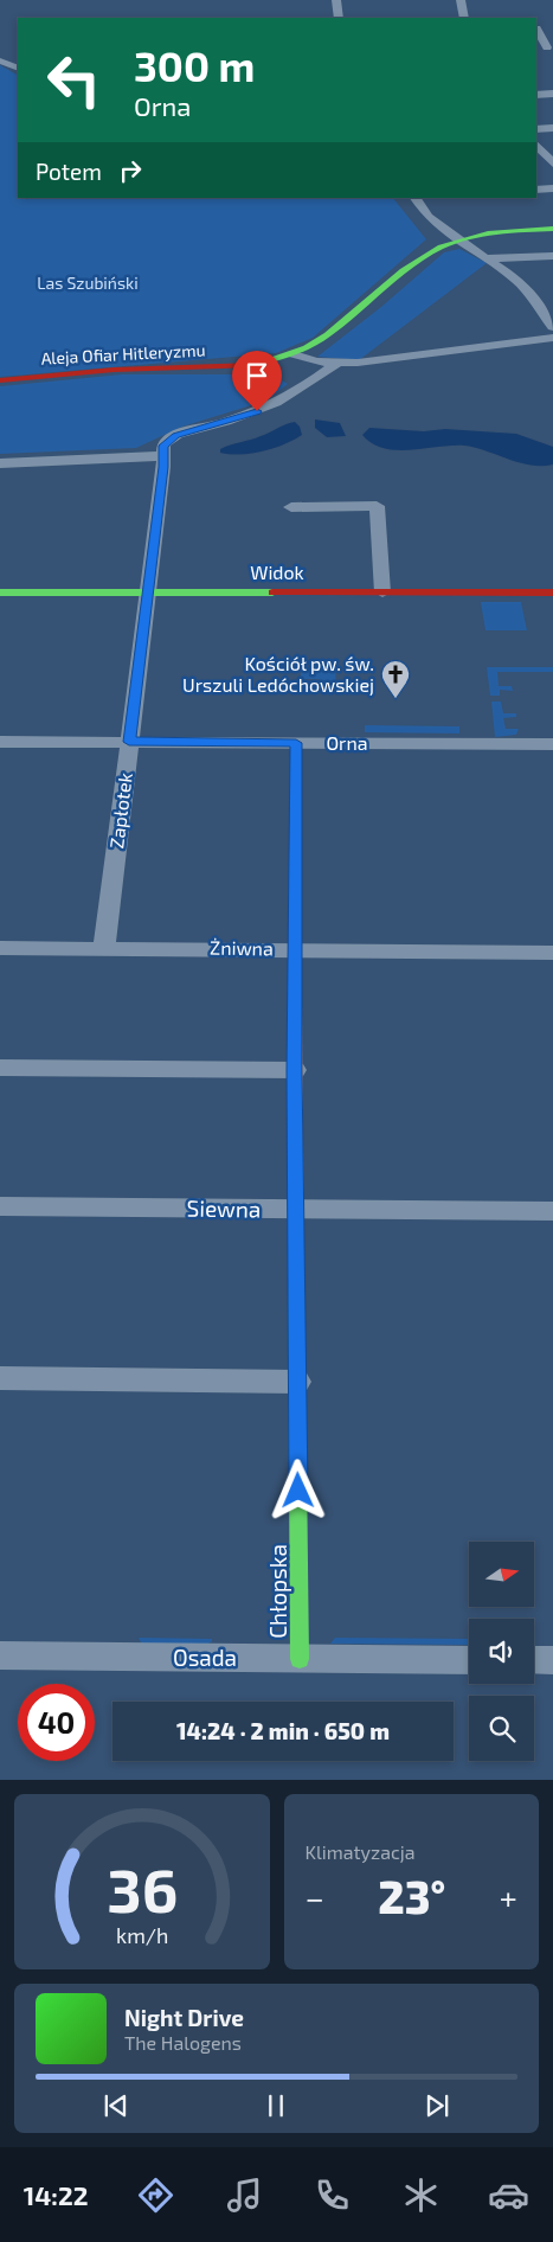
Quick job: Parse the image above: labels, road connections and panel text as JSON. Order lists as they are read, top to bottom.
{
  "streets": {
    "street": [
      "Aleja Ofiar Hitleryzmu",
      "Widok",
      "Orna",
      "Zapłotek",
      "Żniwna",
      "Siewna",
      "Chłopska",
      "Osada"
    ]
  },
  "crossings": [
    ["Widok", "Zapłotek"],
    ["Orna", "Zapłotek"],
    ["Orna", "Chłopska"],
    ["Zapłotek", "Żniwna"],
    ["Żniwna", "Chłopska"],
    ["Siewna", "Chłopska"],
    ["Chłopska", "Osada"]
  ],
  "parks": ["Las Szubiński"],
  "places": {
    "church": ["Kościół pw. św. Urszuli Ledóchowskiej"]
  },
  "north": "right",
  "page": {
    "turn": ["300 m", "Orna"],
    "then": "Potem",
    "limit": "40",
    "trip": "14:24 · 2 min · 650 m",
    "tile": "Klimatyzacja",
    "heat": ["−", "23°", "+"],
    "song": ["Night Drive", "The Halogens"],
    "tabs": "14:22",
    "gauge": ["36", "km/h"]
  }
}
